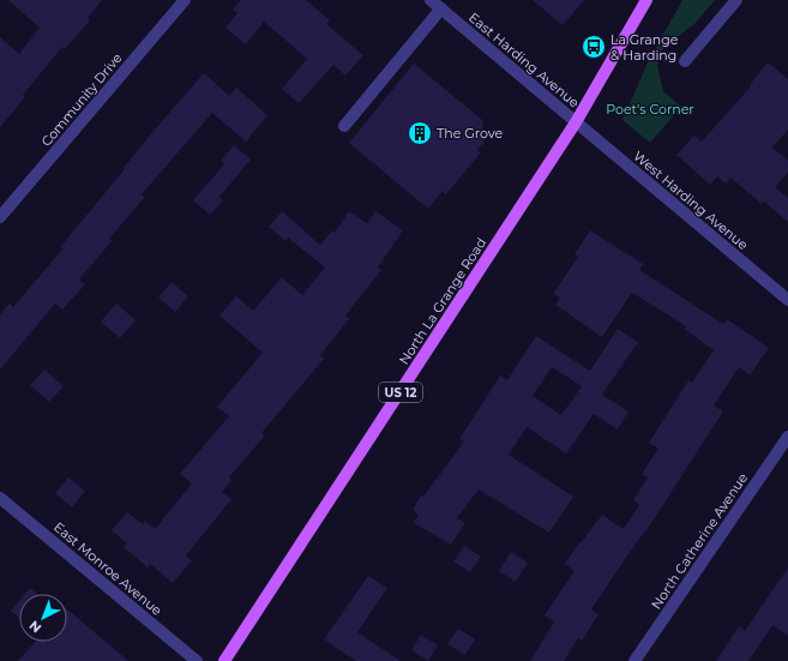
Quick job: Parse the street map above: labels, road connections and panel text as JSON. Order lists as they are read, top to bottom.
{
  "streets": {
    "main road": ["North La Grange Road", "US 12"],
    "street": [
      "East Harding Avenue",
      "Community Drive",
      "West Harding Avenue",
      "North Catherine Avenue",
      "East Monroe Avenue"
    ]
  },
  "crossings": [
    ["East Harding Avenue", "West Harding Avenue"],
    ["East Harding Avenue", "North La Grange Road"],
    ["West Harding Avenue", "North La Grange Road"]
  ],
  "parks": ["Poet's Corner"],
  "places": {
    "bus stop": ["La Grange & Harding"],
    "building": ["The Grove"]
  },
  "north": "bottom left"
}
